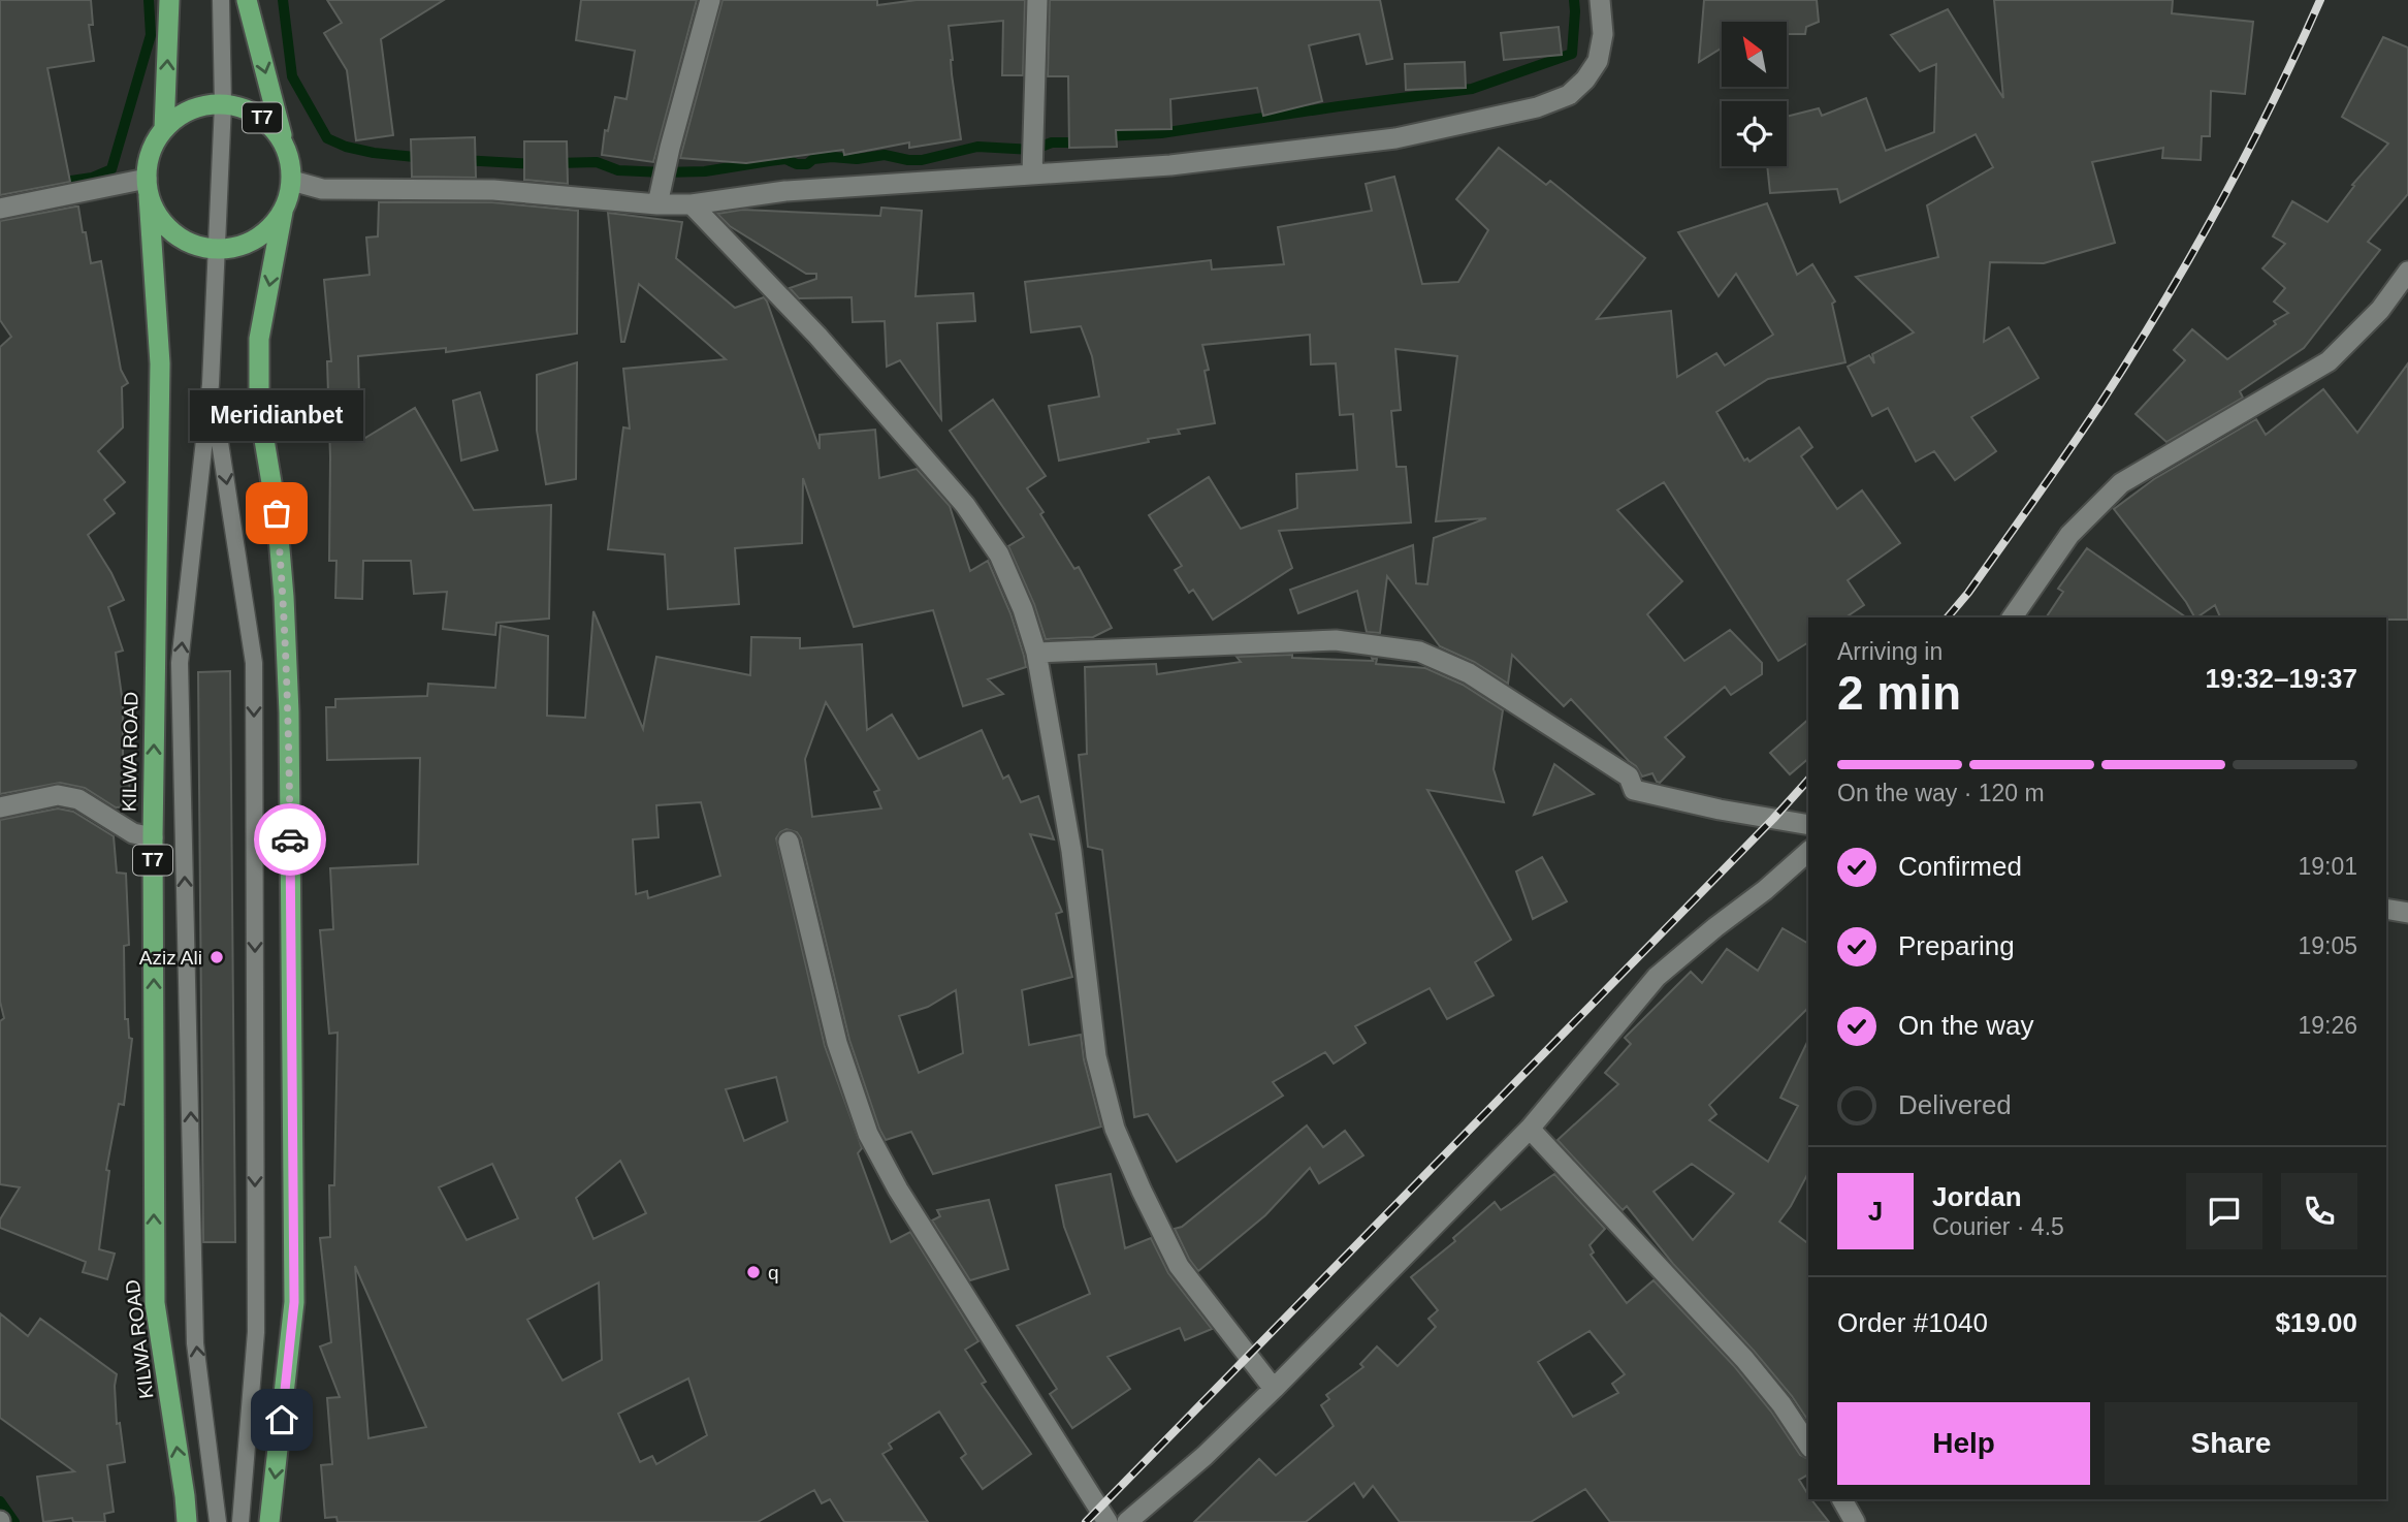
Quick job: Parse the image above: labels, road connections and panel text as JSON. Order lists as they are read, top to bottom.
{
  "streets": {
    "highway": ["T7", "KILWA ROAD"]
  },
  "crossings": [
    ["T7", "KILWA ROAD"]
  ],
  "places": ["Meridianbet", "Aziz Ali", "q"],
  "north": "top left",
  "page": {
    "bubble": "Meridianbet",
    "heading": ["2 min", "Arriving in", "19:32–19:37"],
    "panel": [
      "Jordan",
      "Courier · 4.5",
      "Order #1040",
      "$19.00"
    ],
    "bar": "On the way · 120 m",
    "list": [
      ["Confirmed", "19:01"],
      ["Preparing", "19:05"],
      ["On the way", "19:26"],
      "Delivered"
    ],
    "round": "J",
    "buttons": ["Help", "Share"]
  }
}
